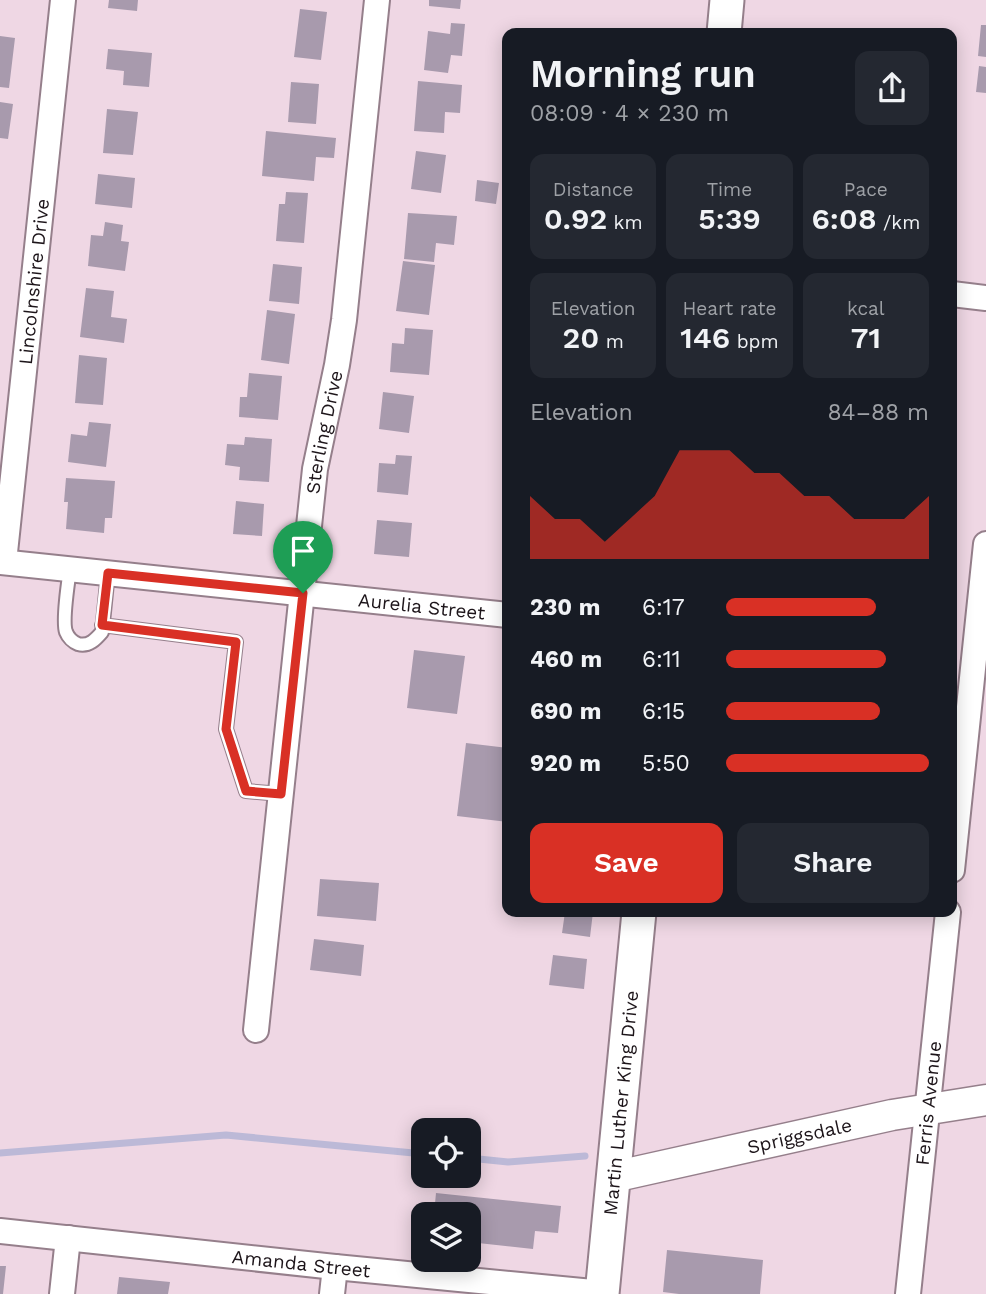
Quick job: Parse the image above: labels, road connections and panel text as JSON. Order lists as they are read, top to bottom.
{
  "streets": {
    "main road": ["Martin Luther King Drive"],
    "street": [
      "Lincolnshire Drive",
      "Sterling Drive",
      "Aurelia Street",
      "Ferris Avenue",
      "Spriggsdale",
      "Amanda Street"
    ]
  },
  "crossings": [
    ["Lincolnshire Drive", "Aurelia Street"],
    ["Sterling Drive", "Aurelia Street"],
    ["Martin Luther King Drive", "Spriggsdale"],
    ["Martin Luther King Drive", "Amanda Street"],
    ["Ferris Avenue", "Spriggsdale"]
  ],
  "page": {
    "heading": ["Morning run", "08:09 · 4 × 230 m"],
    "stats": [
      ["Distance", "0.92 km"],
      ["Time", "5:39"],
      ["Pace", "6:08 /km"],
      ["Elevation", "20 m"],
      ["Heart rate", "146 bpm"],
      ["kcal", "71"]
    ],
    "chart": ["Elevation", "84–88 m"],
    "list": [
      {
        "name": "230 m",
        "note": "6:17"
      },
      {
        "name": "460 m",
        "note": "6:11"
      },
      {
        "name": "690 m",
        "note": "6:15"
      },
      {
        "name": "920 m",
        "note": "5:50"
      }
    ],
    "buttons": ["Save", "Share"]
  }
}
